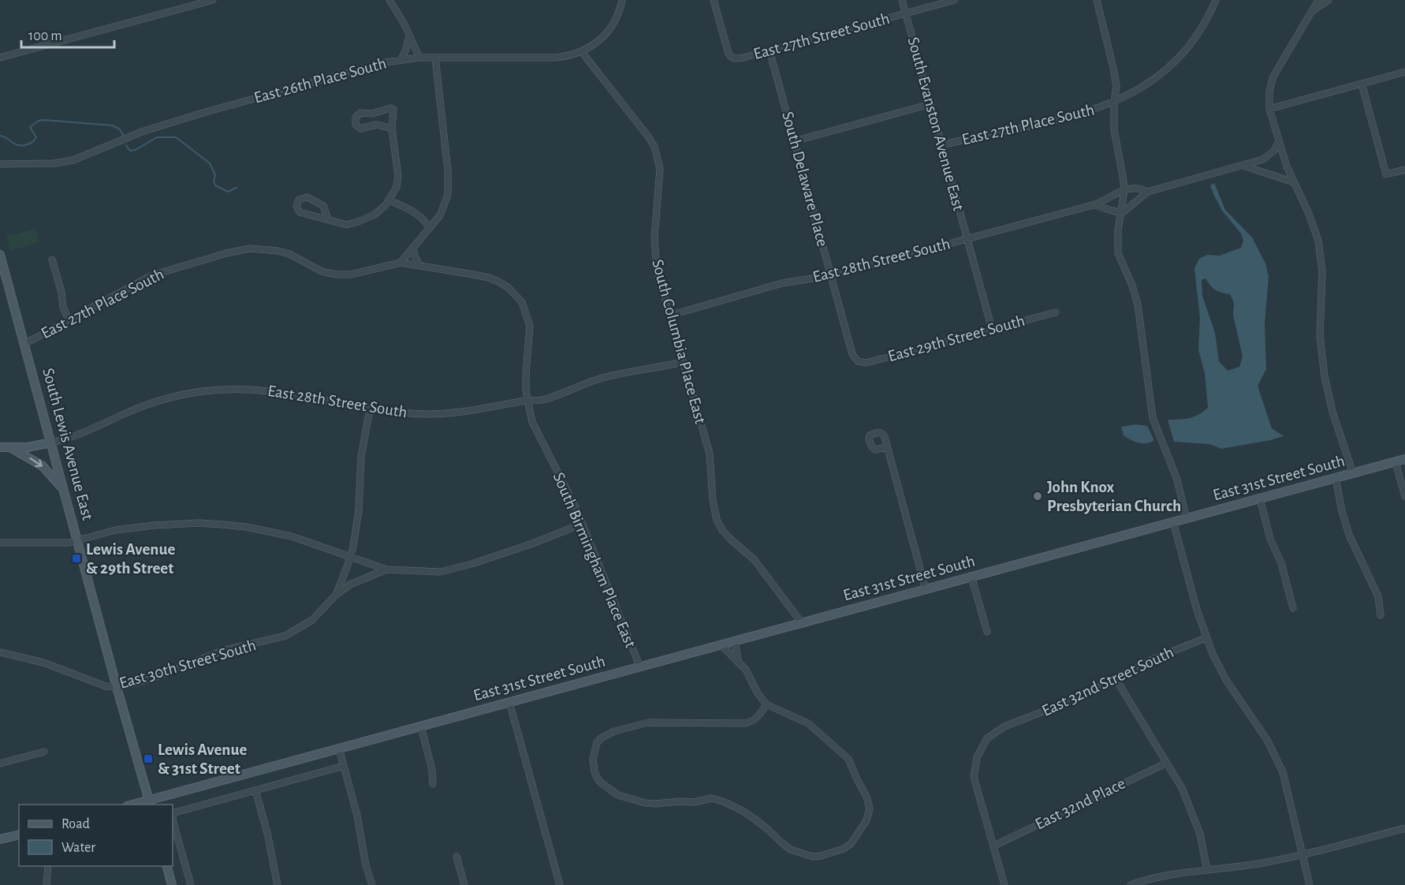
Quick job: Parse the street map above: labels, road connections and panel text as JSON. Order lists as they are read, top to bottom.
{
  "streets": {
    "main road": ["South Lewis Avenue East", "East 31st Street South"],
    "street": [
      "East 27th Street South",
      "East 26th Place South",
      "South Evanston Avenue East",
      "East 27th Place South",
      "South Delaware Place",
      "East 28th Street South",
      "East 29th Street South",
      "South Columbia Place East",
      "South Birmingham Place East",
      "East 30th Street South",
      "East 32nd Street South",
      "East 32nd Place"
    ]
  },
  "crossings": [
    ["East 27th Street South", "South Evanston Avenue East"],
    ["East 27th Street South", "South Delaware Place"],
    ["East 26th Place South", "South Columbia Place East"],
    ["South Evanston Avenue East", "East 27th Place South"],
    ["South Evanston Avenue East", "East 28th Street South"],
    ["South Evanston Avenue East", "East 29th Street South"],
    ["East 27th Place South", "South Lewis Avenue East"],
    ["East 27th Place South", "South Birmingham Place East"],
    ["South Delaware Place", "East 28th Street South"],
    ["South Delaware Place", "East 29th Street South"],
    ["East 28th Street South", "South Columbia Place East"],
    ["East 28th Street South", "South Lewis Avenue East"],
    ["East 28th Street South", "South Birmingham Place East"],
    ["South Columbia Place East", "East 31st Street South"],
    ["South Lewis Avenue East", "East 31st Street South"],
    ["South Lewis Avenue East", "East 30th Street South"],
    ["East 31st Street South", "South Birmingham Place East"],
    ["South Birmingham Place East", "East 30th Street South"],
    ["East 32nd Street South", "East 32nd Place"]
  ],
  "places": {
    "other": ["John Knox Presbyterian Church"],
    "transit": ["Lewis Avenue & 29th Street", "Lewis Avenue & 31st Street"]
  },
  "legend": ["Road", "Water"],
  "scale_bar": "100 m"
}
